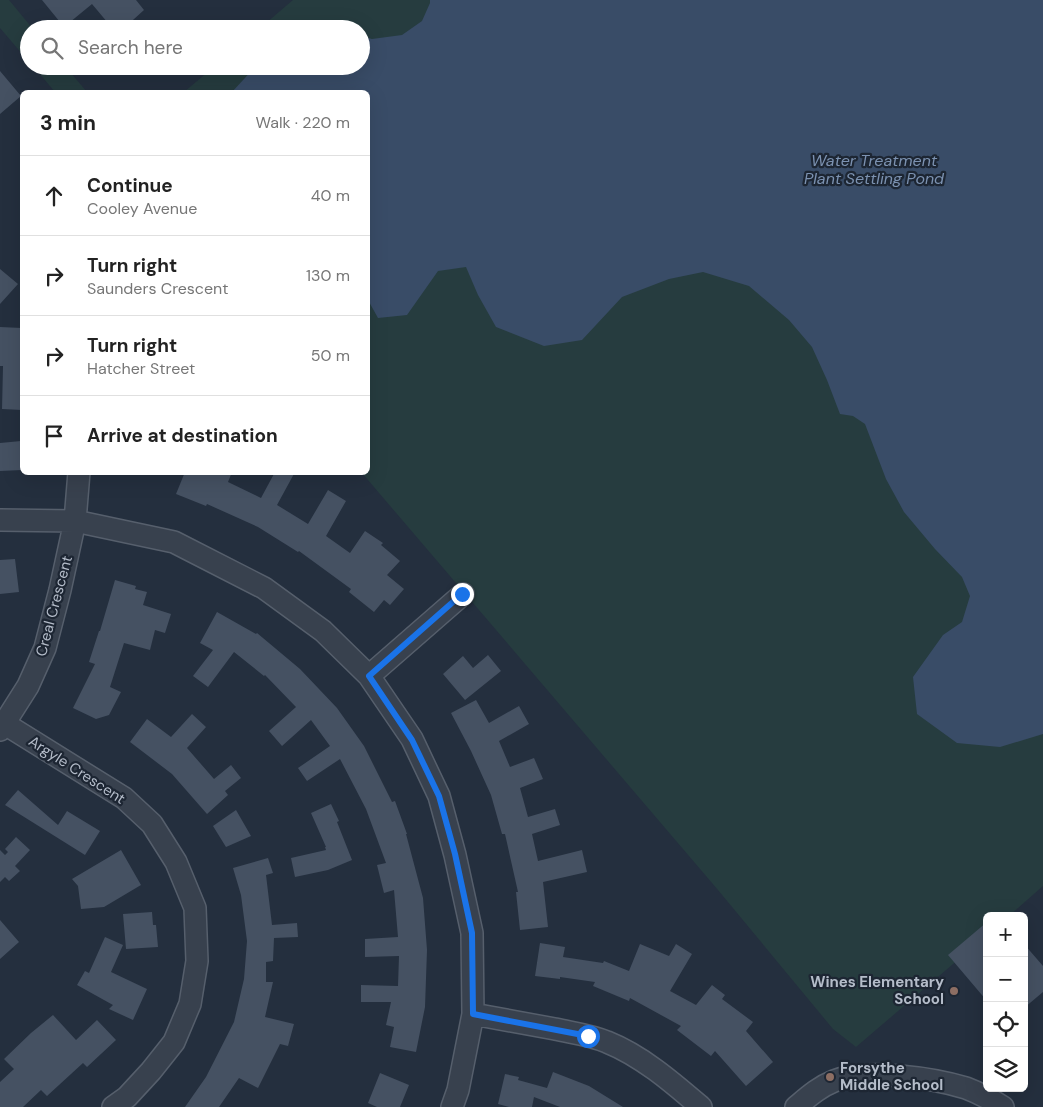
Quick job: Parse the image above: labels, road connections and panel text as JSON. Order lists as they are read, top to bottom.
{
  "streets": {
    "street": ["Creal Crescent", "Argyle Crescent"]
  },
  "crossings": [
    ["Creal Crescent", "Argyle Crescent"]
  ],
  "water": ["Water Treatment Plant Settling Pond"],
  "places": ["Wines Elementary School", "Forsythe Middle School"],
  "page": {
    "search": "Search here",
    "heading": ["3 min", "Walk · 220 m"],
    "list": [
      ["Continue", "Cooley Avenue", "40 m"],
      ["Turn right", "Saunders Crescent", "130 m"],
      ["Turn right", "Hatcher Street", "50 m"],
      "Arrive at destination"
    ],
    "map_buttons": ["+", "−"]
  }
}
